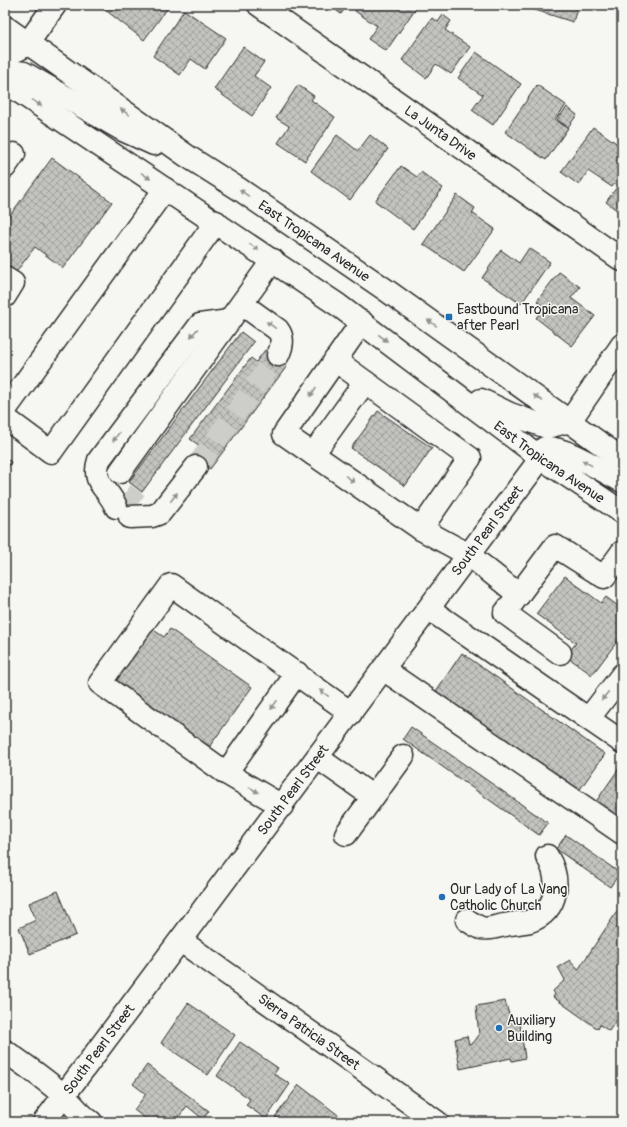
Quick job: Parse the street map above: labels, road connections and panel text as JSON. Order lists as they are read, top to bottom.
{
  "streets": {
    "main road": [
      "La Junta Drive",
      "East Tropicana Avenue",
      "South Pearl Street",
      "Sierra Patricia Street"
    ]
  },
  "crossings": [
    ["East Tropicana Avenue", "South Pearl Street"],
    ["South Pearl Street", "Sierra Patricia Street"]
  ],
  "places": {
    "transit": ["Eastbound Tropicana after Pearl"],
    "other": ["Our Lady of La Vang Catholic Church", "Auxiliary Building"]
  }
}
